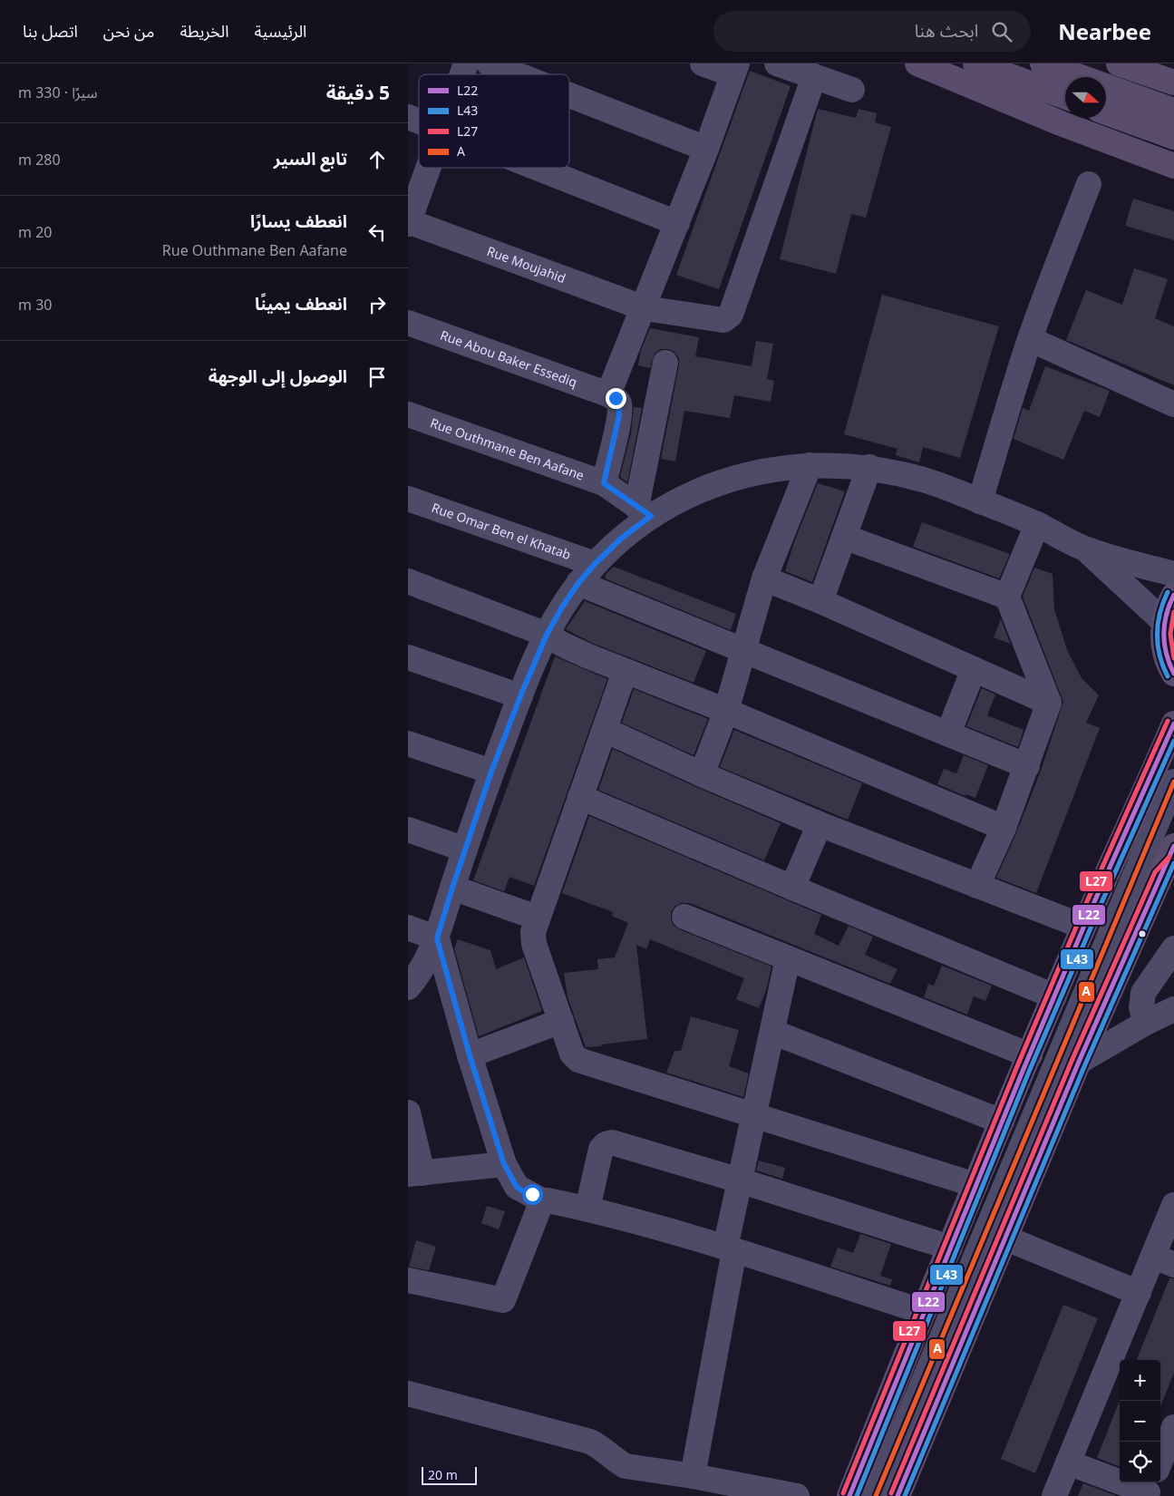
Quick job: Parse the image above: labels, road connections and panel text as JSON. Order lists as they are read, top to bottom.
{
  "streets": {
    "street": [
      "Rue Moujahid",
      "Rue Abou Baker Essediq",
      "Rue Outhmane Ben Aafane",
      "Rue Omar Ben el Khatab"
    ]
  },
  "lines": [
    "transit line L43",
    "transit line L22",
    "transit line L27",
    "transit line A"
  ],
  "legend": [
    "L22",
    "L43",
    "L27",
    "A"
  ],
  "scale_bar": "20 m",
  "north": "right",
  "page": {
    "header": "Nearbee",
    "search": "ابحث هنا",
    "nav": [
      "الرئيسية",
      "الخريطة",
      "من نحن",
      "اتصل بنا"
    ],
    "heading": ["5 دقيقة", "سيرًا · 330 m"],
    "list": [
      ["تابع السير", "280 m"],
      ["انعطف يسارًا", "Rue Outhmane Ben Aafane", "20 m"],
      ["انعطف يمينًا", "30 m"],
      "الوصول إلى الوجهة"
    ],
    "map_buttons": ["+", "−"],
    "scale": "20 m"
  }
}
